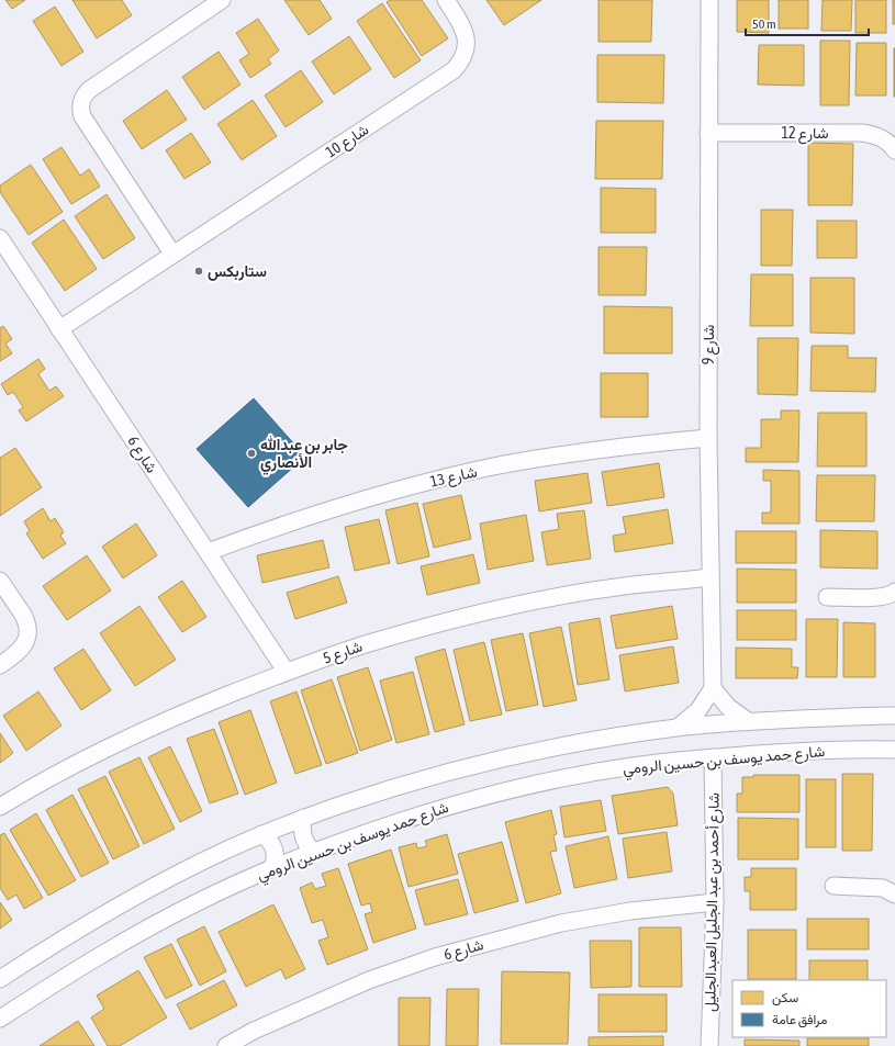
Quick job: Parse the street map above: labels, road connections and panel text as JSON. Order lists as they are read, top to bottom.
{
  "streets": {
    "street": [
      "شارع 12",
      "شارع 10",
      "شارع 9",
      "شارع 6",
      "شارع 13",
      "شارع 5",
      "شارع حمد يوسف بن حسين الرومي",
      "شارع أحمد بن عبد الجليل العبدالجليل"
    ]
  },
  "crossings": [
    ["شارع 12", "شارع 9"],
    ["شارع 10", "شارع 6"],
    ["شارع 9", "شارع 13"],
    ["شارع 9", "شارع 5"],
    ["شارع 6", "شارع 13"],
    ["شارع 6", "شارع 5"],
    ["شارع 6", "شارع أحمد بن عبد الجليل العبدالجليل"],
    ["شارع حمد يوسف بن حسين الرومي", "شارع أحمد بن عبد الجليل العبدالجليل"]
  ],
  "places": ["ستاربكس", "جابر بن عبدالله الأنصاري"],
  "legend": ["سكن", "مرافق عامة"],
  "scale_bar": "50 m"
}
